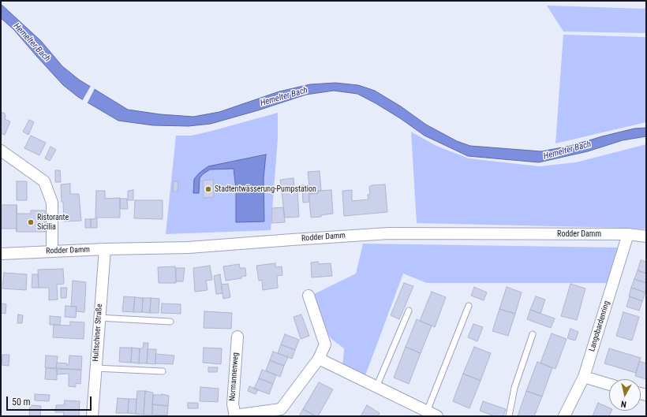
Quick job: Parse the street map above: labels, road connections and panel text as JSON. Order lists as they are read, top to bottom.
{
  "streets": {
    "street": [
      "Rodder Damm",
      "Langobardenring",
      "Hultschiner Straße",
      "Normannenweg"
    ]
  },
  "crossings": [
    ["Rodder Damm", "Langobardenring"],
    ["Rodder Damm", "Hultschiner Straße"]
  ],
  "water": ["Hemelter Bach"],
  "places": ["Stadtentwässerung-Pumpstation", "Ristorante Sicilia"],
  "scale_bar": "50 m",
  "north": "bottom"
}
